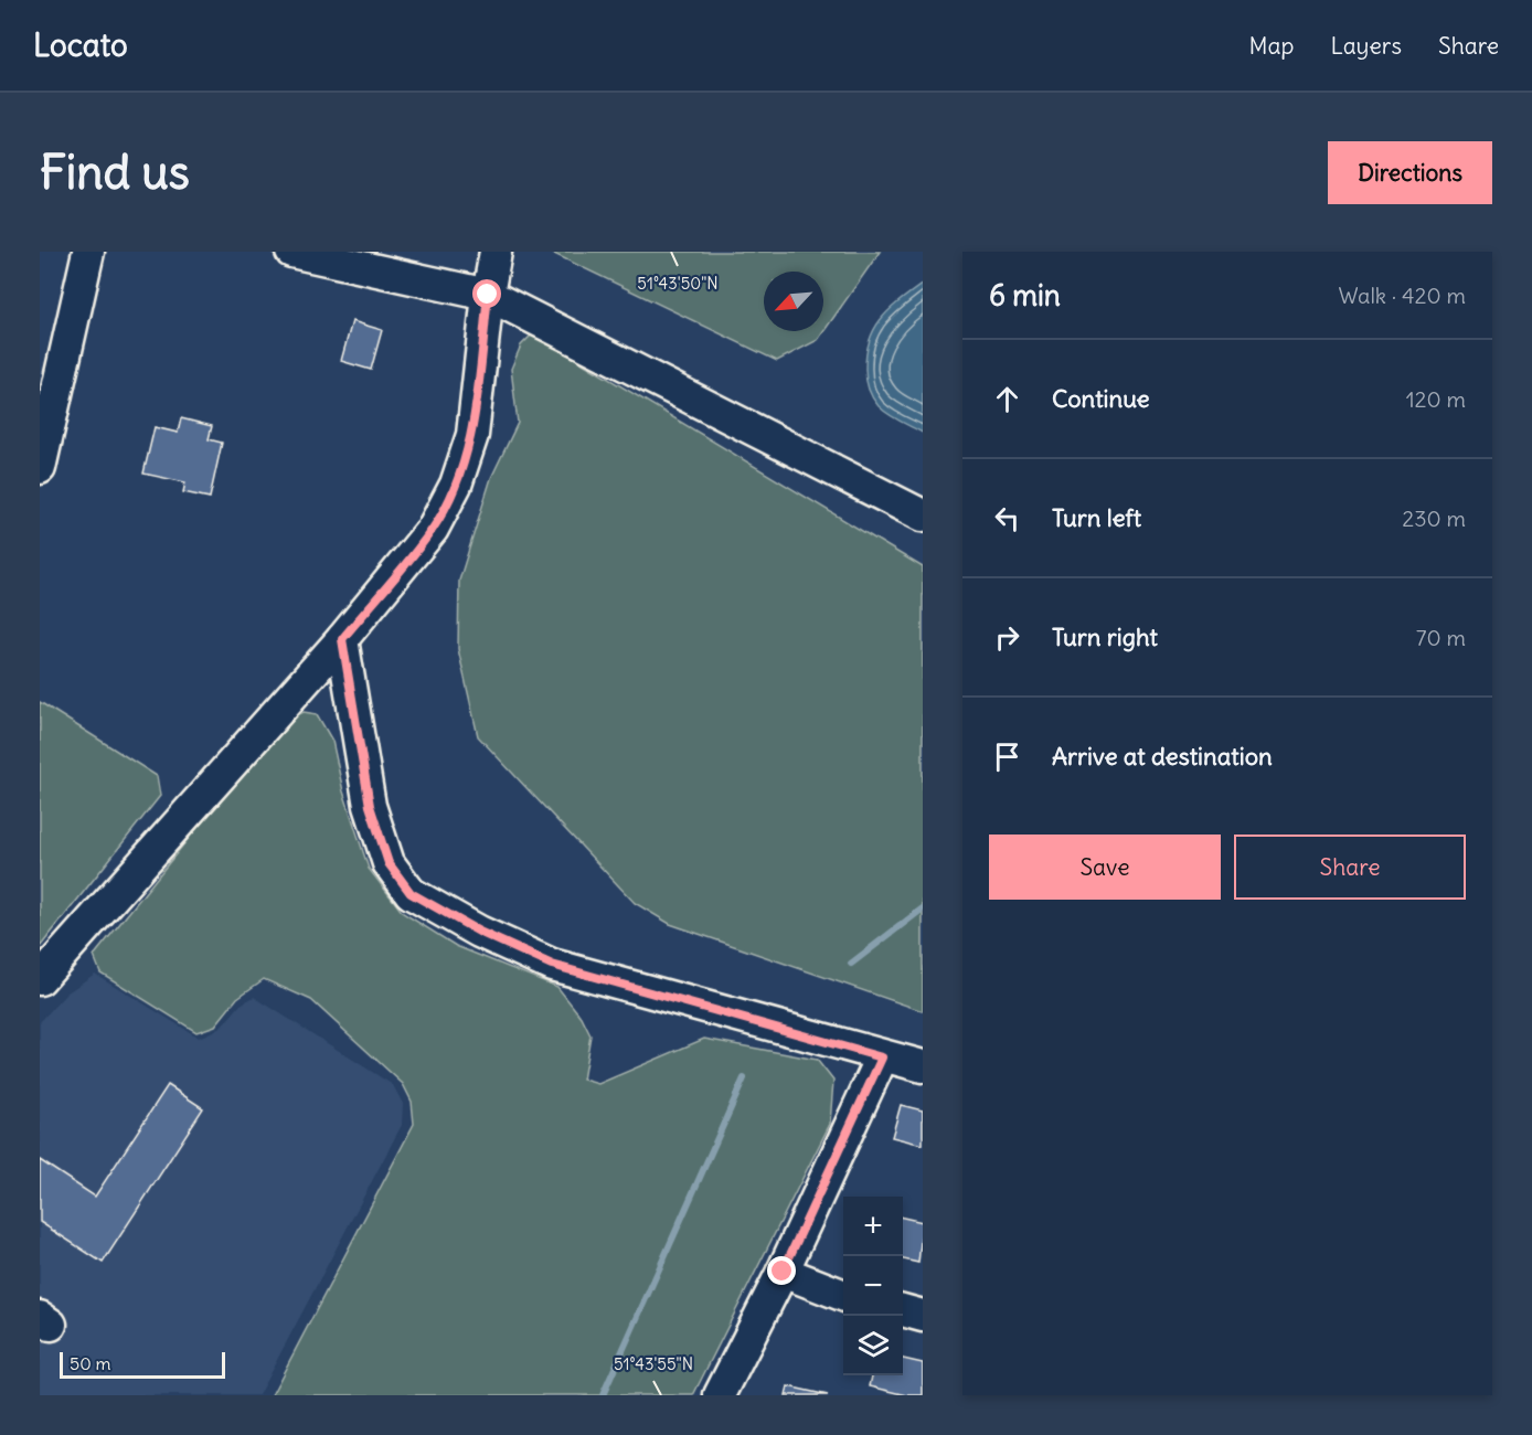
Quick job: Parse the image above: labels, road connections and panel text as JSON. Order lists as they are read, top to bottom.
{
  "scale_bar": "50 m",
  "north": "bottom left",
  "page": {
    "header": "Locato",
    "nav": ["Map", "Layers", "Share"],
    "buttons": [
      "Directions",
      ["Save", "Share"]
    ],
    "title": "Find us",
    "heading": ["6 min", "Walk · 420 m"],
    "list": [
      ["Continue", "120 m"],
      ["Turn left", "230 m"],
      ["Turn right", "70 m"],
      "Arrive at destination"
    ],
    "map_buttons": ["+", "−"],
    "scale": "50 m"
  },
  "coordinates": ["51°43'50\"N", "51°43'55\"N"]
}
